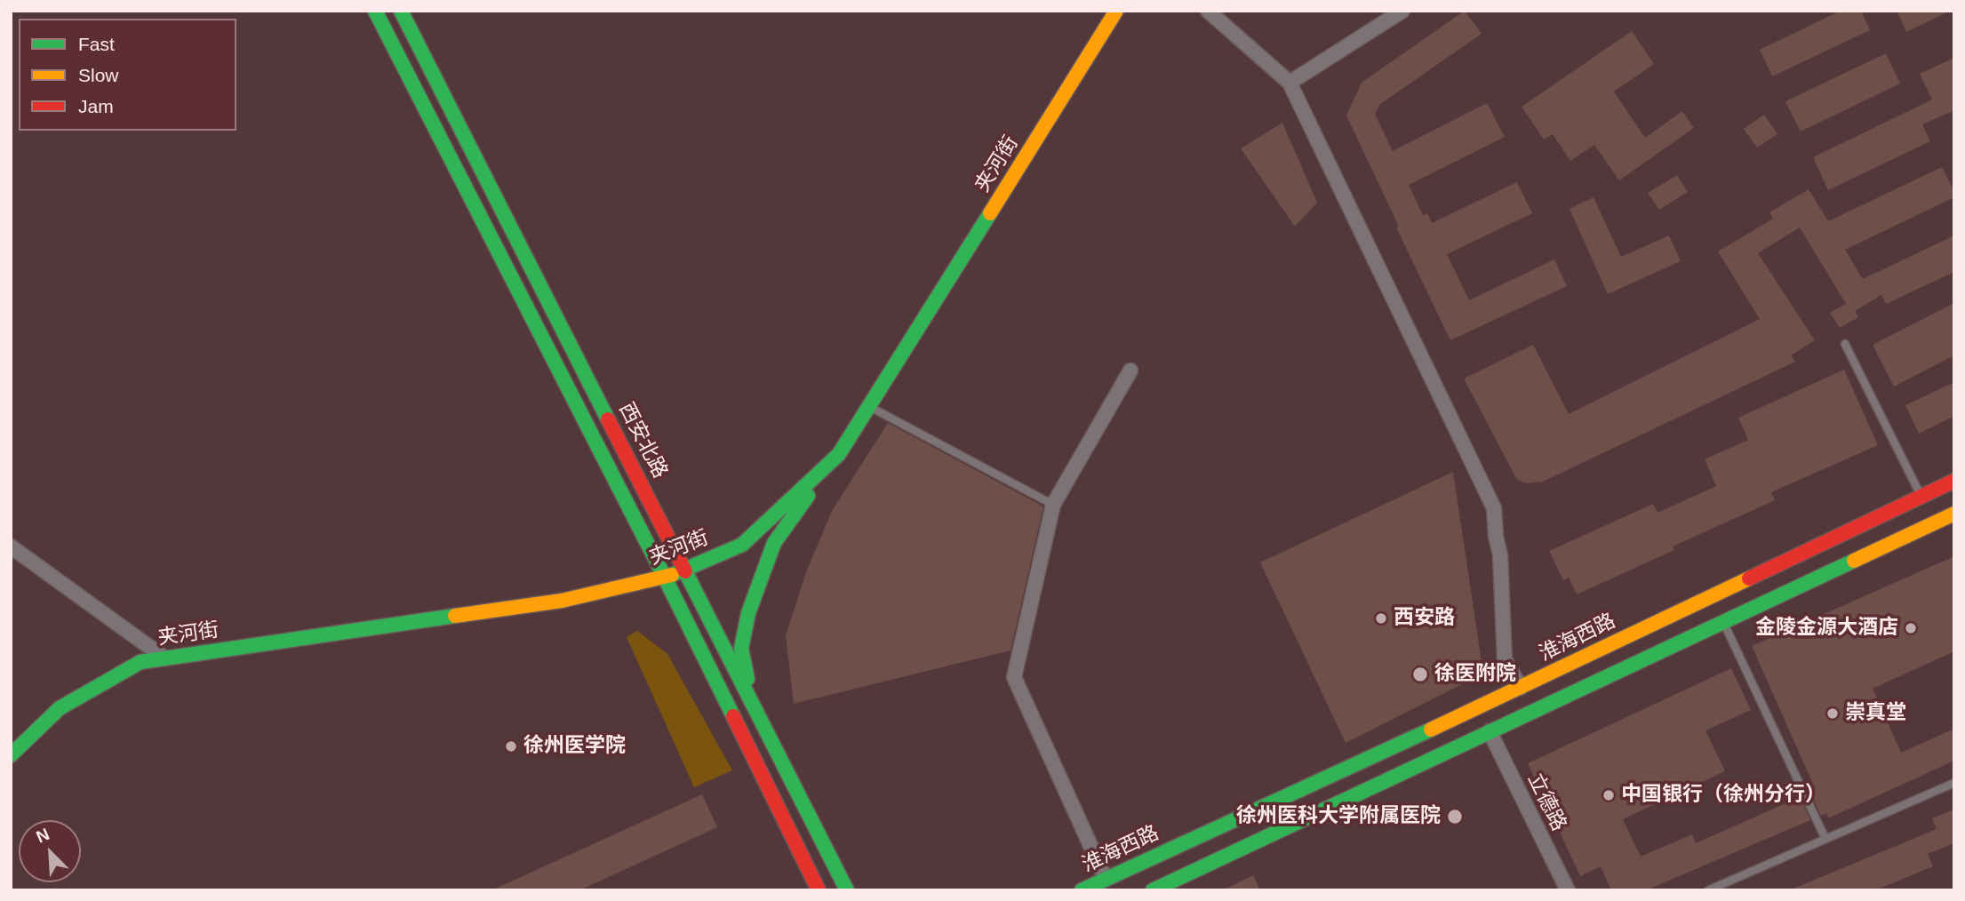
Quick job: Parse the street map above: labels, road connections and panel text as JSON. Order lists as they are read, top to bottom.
{
  "streets": {
    "main road": ["夹河街", "西安北路", "淮海西路"],
    "street": ["立德路"]
  },
  "crossings": [
    ["夹河街", "西安北路"]
  ],
  "places": [
    "西安路",
    "金陵金源大酒店",
    "徐医附院",
    "崇真堂",
    "徐州医学院",
    "中国银行（徐州分行）",
    "徐州医科大学附属医院"
  ],
  "legend": ["Fast", "Slow", "Jam"],
  "north": "top left"
}
